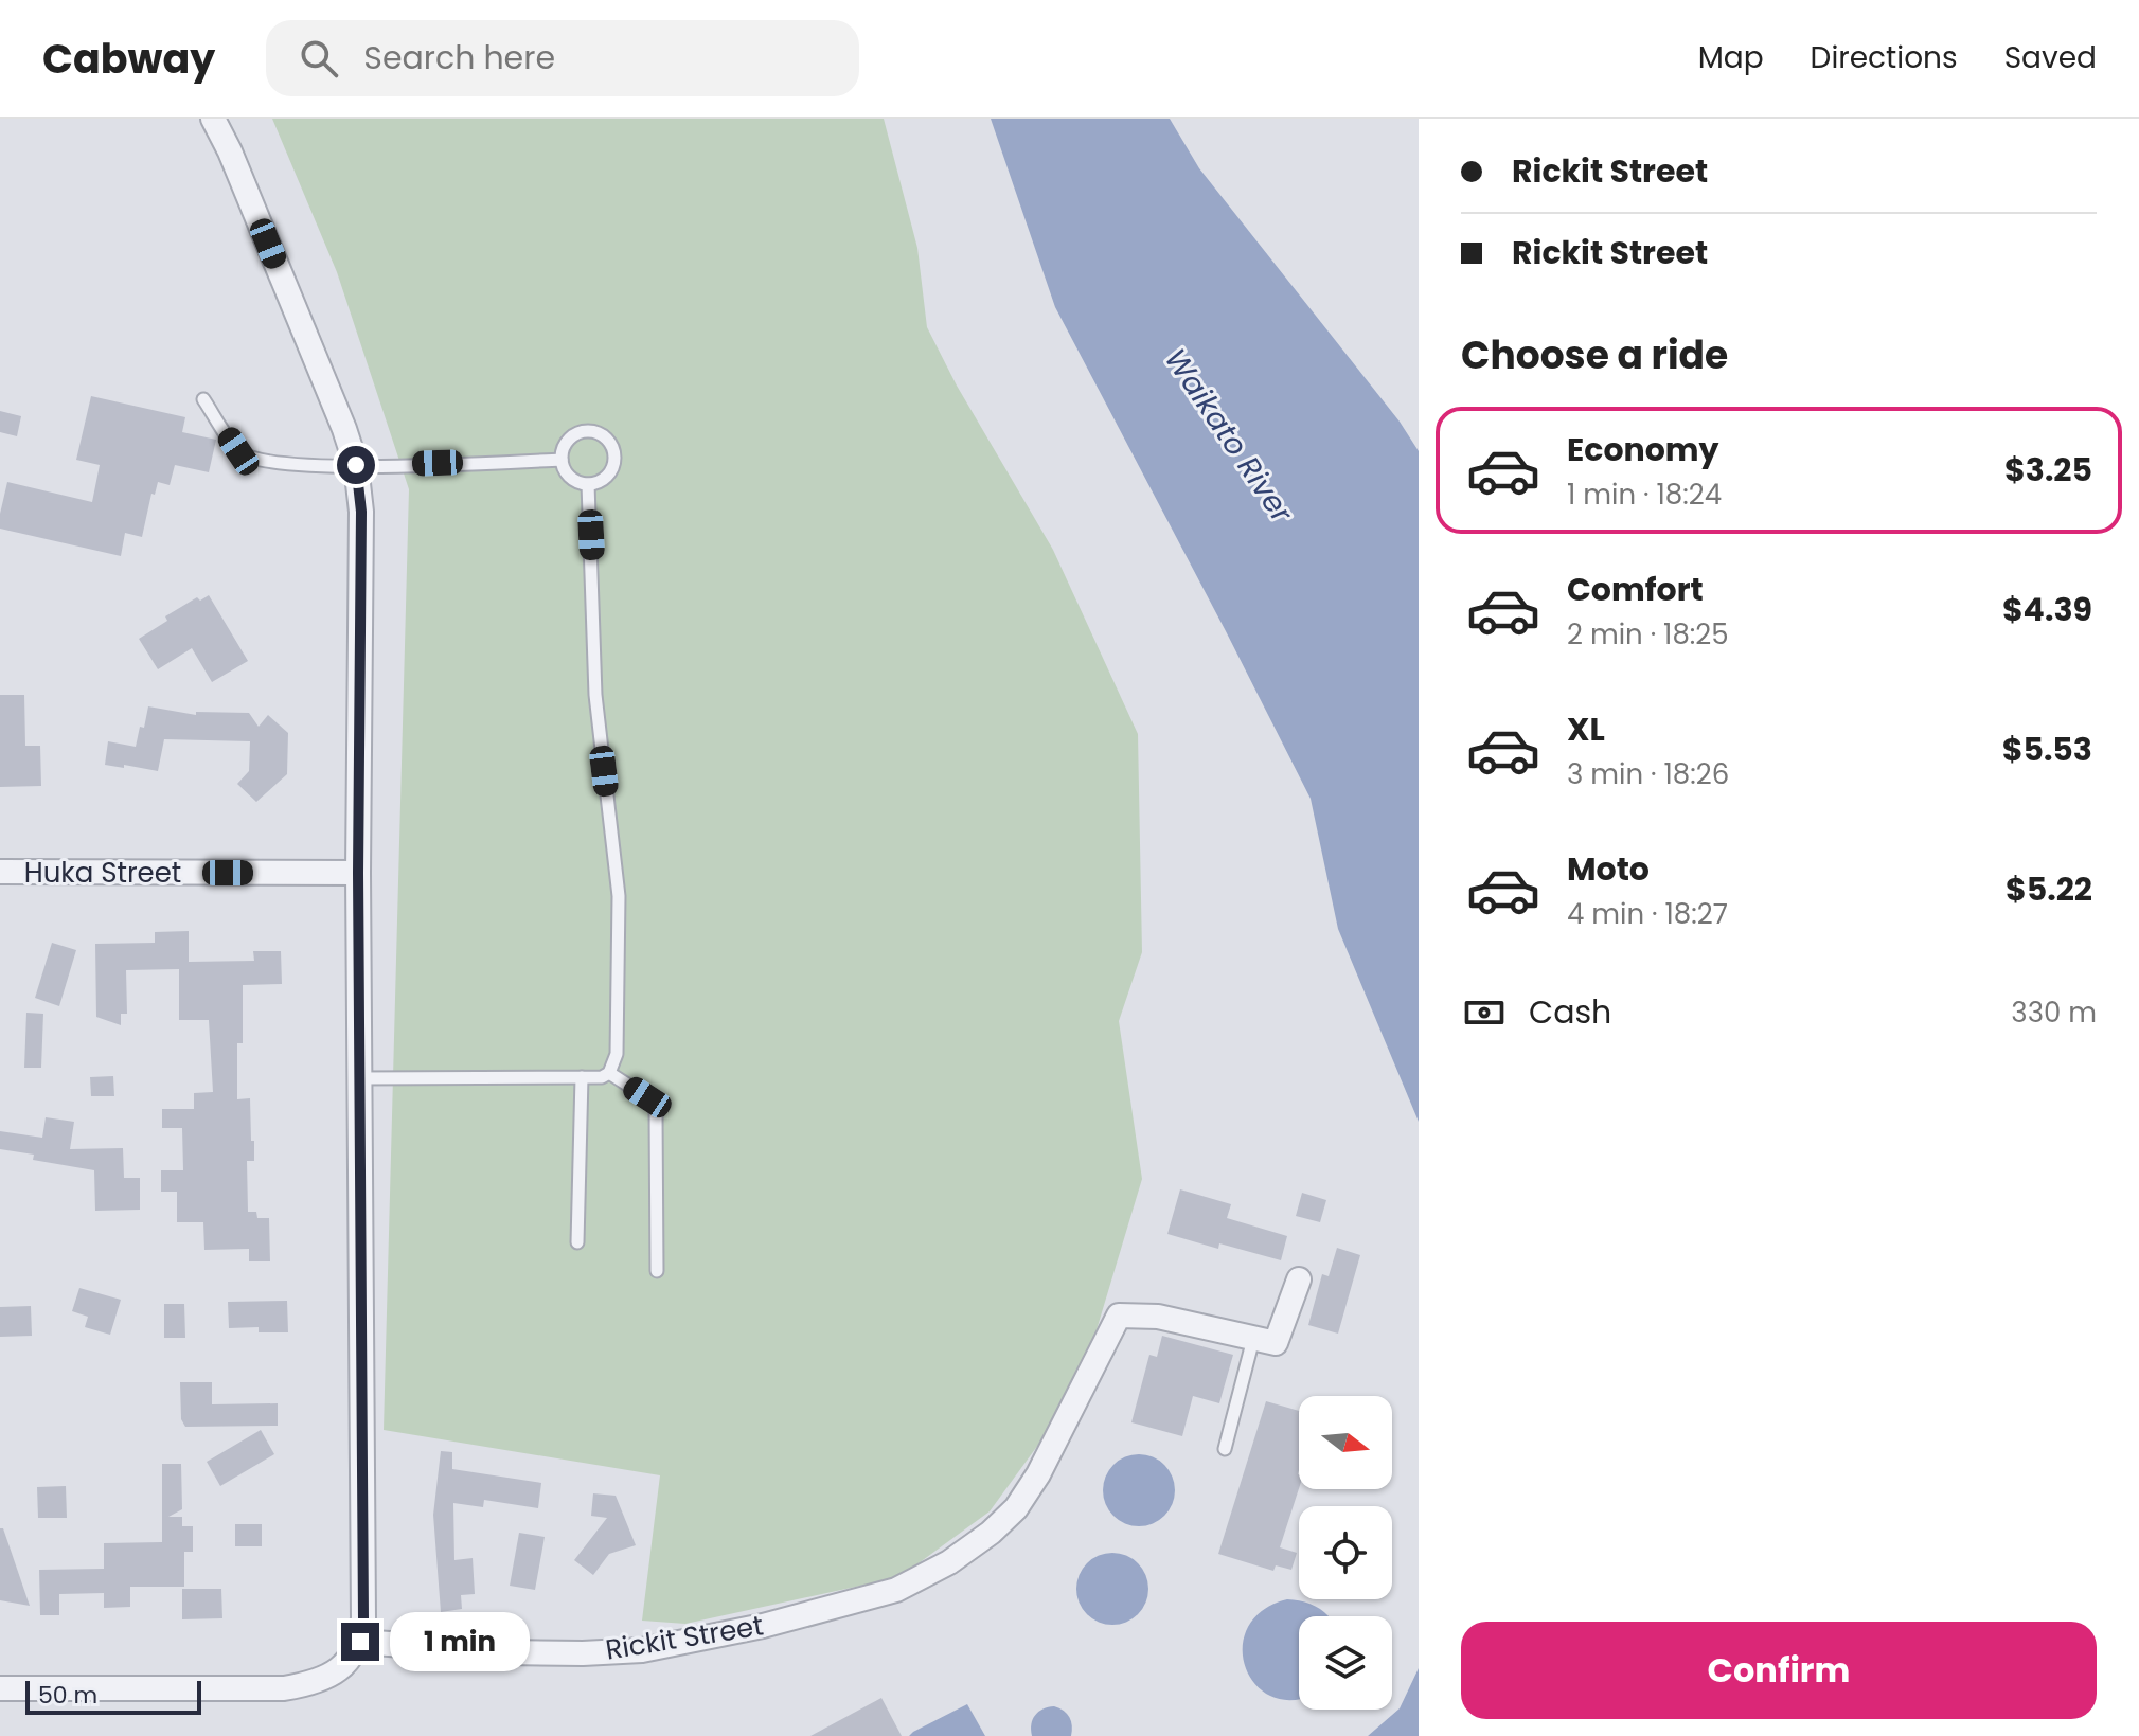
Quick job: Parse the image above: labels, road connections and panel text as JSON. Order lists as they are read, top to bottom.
{
  "streets": {
    "street": ["Huka Street", "Rickit Street"]
  },
  "water": ["Waikato River"],
  "scale_bar": "50 m",
  "north": "right",
  "page": {
    "header": "Cabway",
    "search": "Search here",
    "nav": ["Map", "Directions", "Saved"],
    "banner": ["Rickit Street", "Rickit Street"],
    "heading": "Choose a ride",
    "list": [
      {
        "name": "Economy",
        "note": "1 min · 18:24",
        "value": "$3.25"
      },
      {
        "name": "Comfort",
        "note": "2 min · 18:25",
        "value": "$4.39"
      },
      {
        "name": "XL",
        "note": "3 min · 18:26",
        "value": "$5.53"
      },
      {
        "name": "Moto",
        "note": "4 min · 18:27",
        "value": "$5.22"
      }
    ],
    "pay": ["Cash", "330 m"],
    "buttons": "Confirm",
    "bubble": "1 min",
    "scale": "50 m"
  }
}
